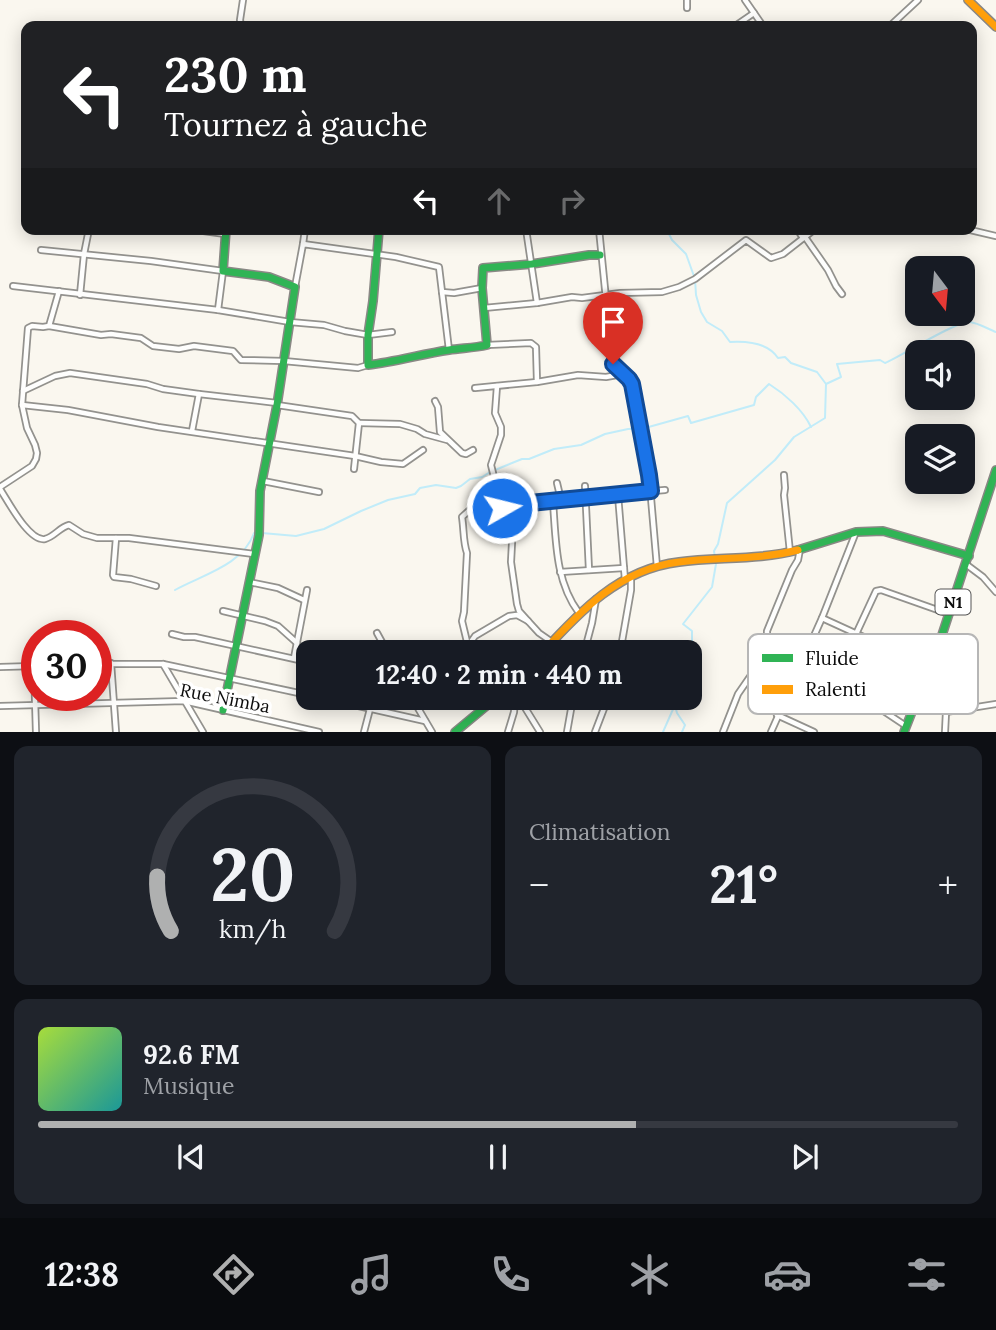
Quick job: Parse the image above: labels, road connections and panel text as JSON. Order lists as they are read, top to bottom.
{
  "streets": {
    "main road": ["N1"],
    "street": ["Rue Nimba"]
  },
  "legend": ["Fluide", "Ralenti"],
  "north": "bottom",
  "page": {
    "turn": ["230 m", "Tournez à gauche"],
    "limit": "30",
    "trip": "12:40 · 2 min · 440 m",
    "tile": "Climatisation",
    "heat": ["−", "21°", "+"],
    "song": ["92.6 FM", "Musique"],
    "tabs": "12:38",
    "gauge": ["20", "km/h"]
  }
}
